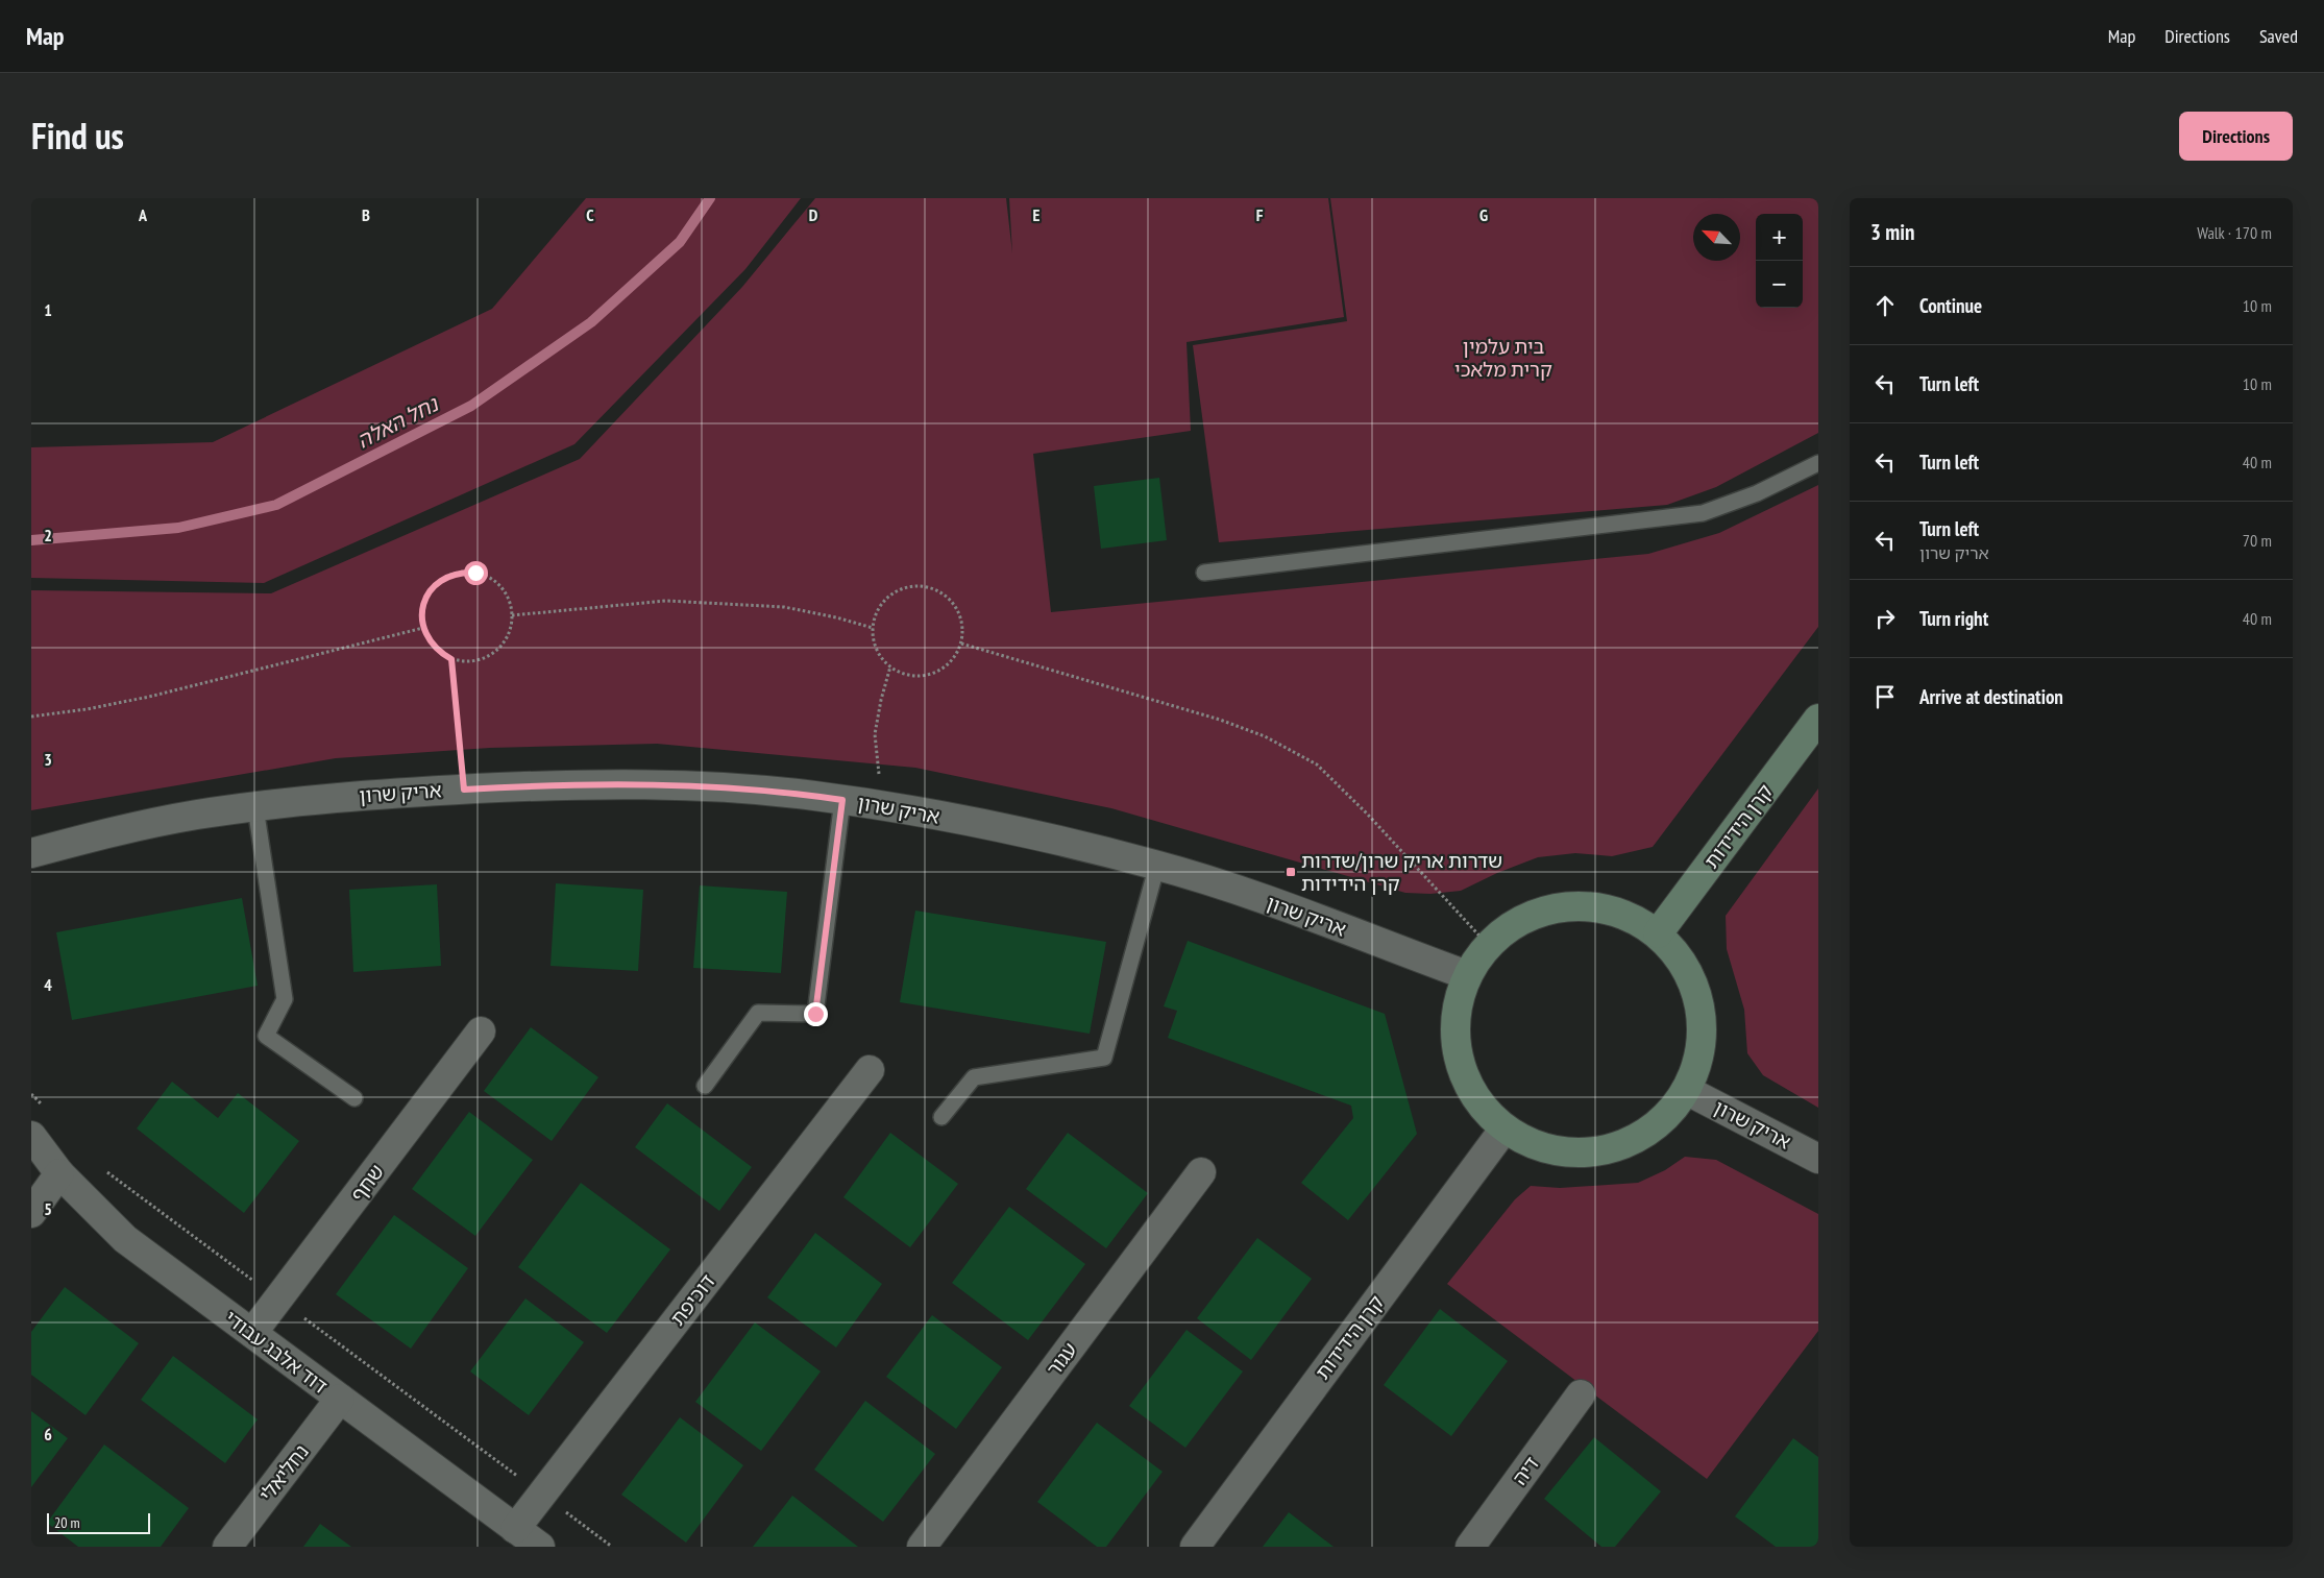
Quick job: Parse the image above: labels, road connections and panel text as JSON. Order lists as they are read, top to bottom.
{
  "streets": {
    "street": [
      "אריק שרון",
      "קרן הידידות",
      "שחף",
      "דוכיפת",
      "דוד אלבג עבודי",
      "עגור",
      "דיה",
      "נחליאלי"
    ]
  },
  "crossings": [
    ["שחף", "דוד אלבג עבודי"],
    ["דוכיפת", "דוד אלבג עבודי"],
    ["דוד אלבג עבודי", "נחליאלי"]
  ],
  "water": ["נחל האלה"],
  "parks": ["בית עלמין קרית מלאכי"],
  "places": {
    "transit": ["שדרות אריק שרון/שדרות קרן הידידות"]
  },
  "scale_bar": "20 m",
  "north": "top left",
  "page": {
    "header": "Map",
    "nav": ["Map", "Directions", "Saved"],
    "title": "Find us",
    "buttons": "Directions",
    "heading": ["3 min", "Walk · 170 m"],
    "map_buttons": ["+", "−"],
    "list": [
      ["Continue", "10 m"],
      ["Turn left", "10 m"],
      ["Turn left", "40 m"],
      ["Turn left", "אריק שרון", "70 m"],
      ["Turn right", "40 m"],
      "Arrive at destination"
    ],
    "scale": "20 m"
  },
  "grid": {
    "columns": [
      "A",
      "B",
      "C",
      "D",
      "E",
      "F",
      "G"
    ],
    "rows": [
      "1",
      "2",
      "3",
      "4",
      "5",
      "6"
    ]
  }
}
